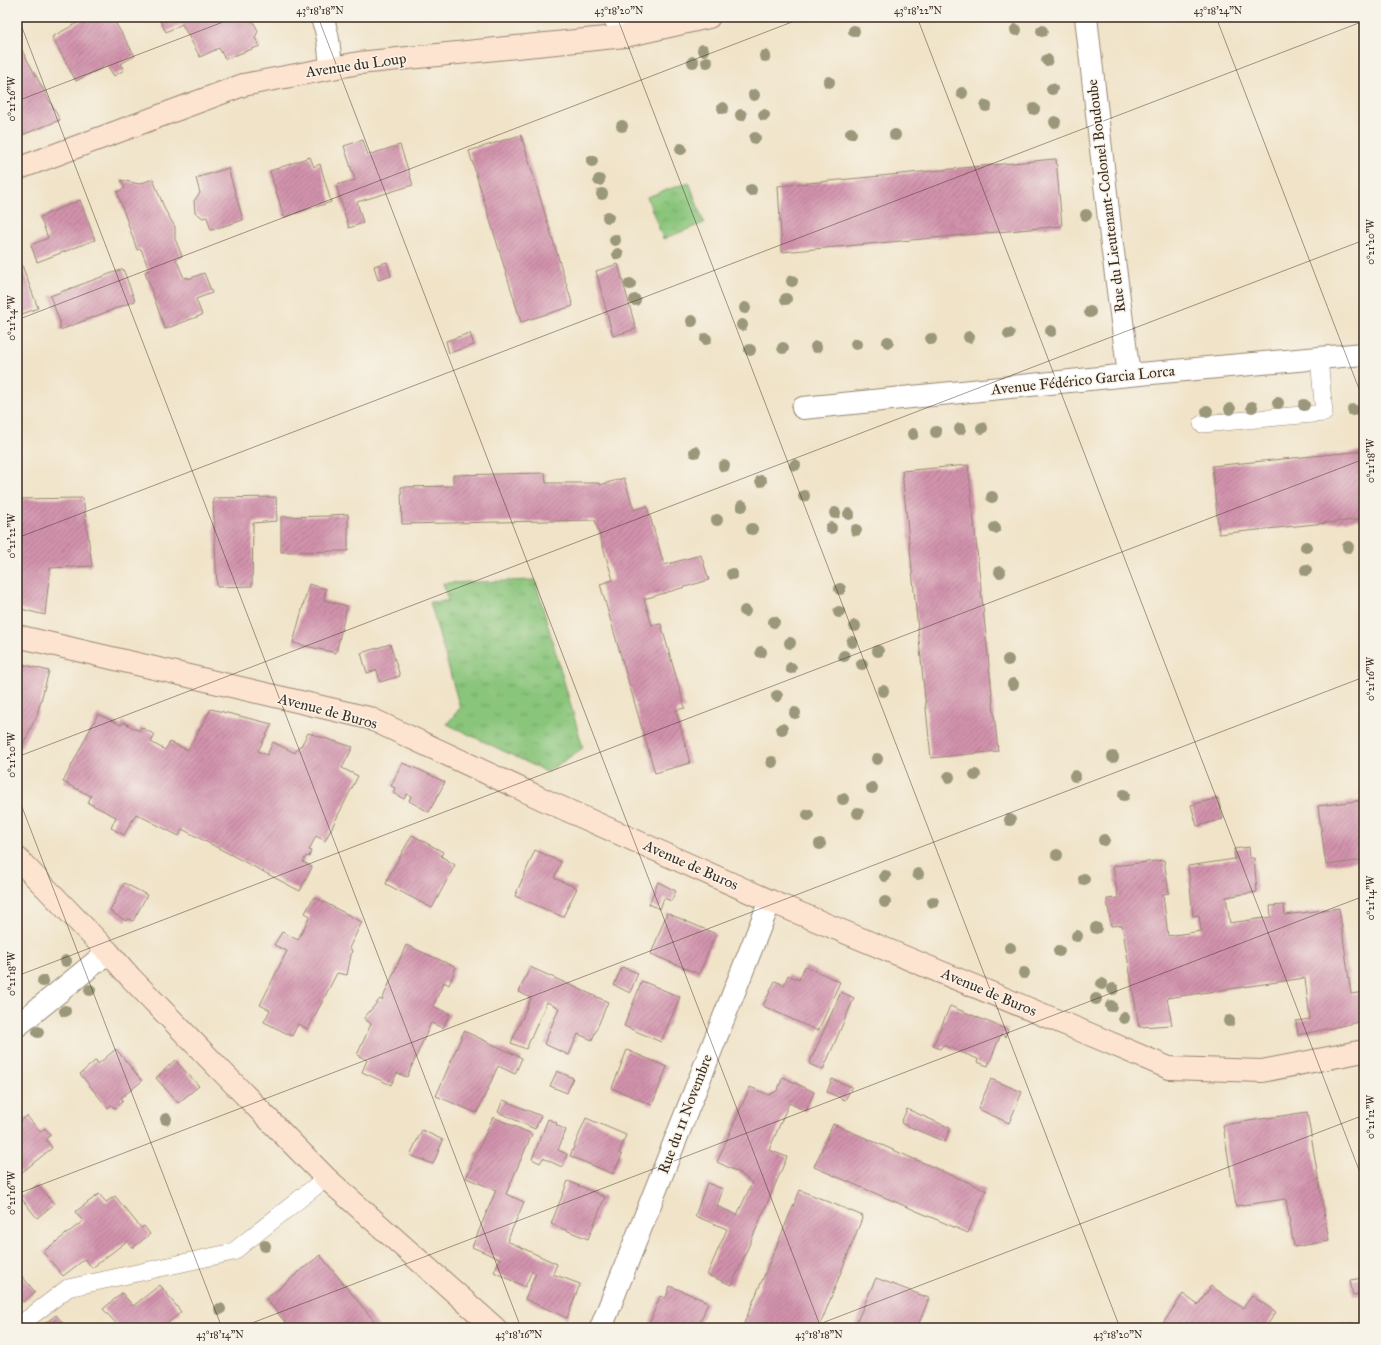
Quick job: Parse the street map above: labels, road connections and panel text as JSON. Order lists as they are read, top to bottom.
{
  "streets": {
    "street": [
      "Avenue du Loup",
      "Rue du Lieutenant-Colonel Boudoube",
      "Avenue Fédérico Garcia Lorca",
      "Avenue de Buros",
      "Rue du 11 Novembre"
    ]
  },
  "crossings": [
    ["Rue du Lieutenant-Colonel Boudoube", "Avenue Fédérico Garcia Lorca"],
    ["Avenue de Buros", "Rue du 11 Novembre"]
  ],
  "coordinates": [
    "43°18'18\"N",
    "43°18'20\"N",
    "43°18'22\"N",
    "43°18'24\"N",
    "0°21'26\"W",
    "0°21'20\"W",
    "0°21'24\"W",
    "0°21'18\"W",
    "0°21'22\"W",
    "0°21'16\"W",
    "0°21'14\"W",
    "0°21'12\"W",
    "43°18'14\"N",
    "43°18'16\"N"
  ]
}
